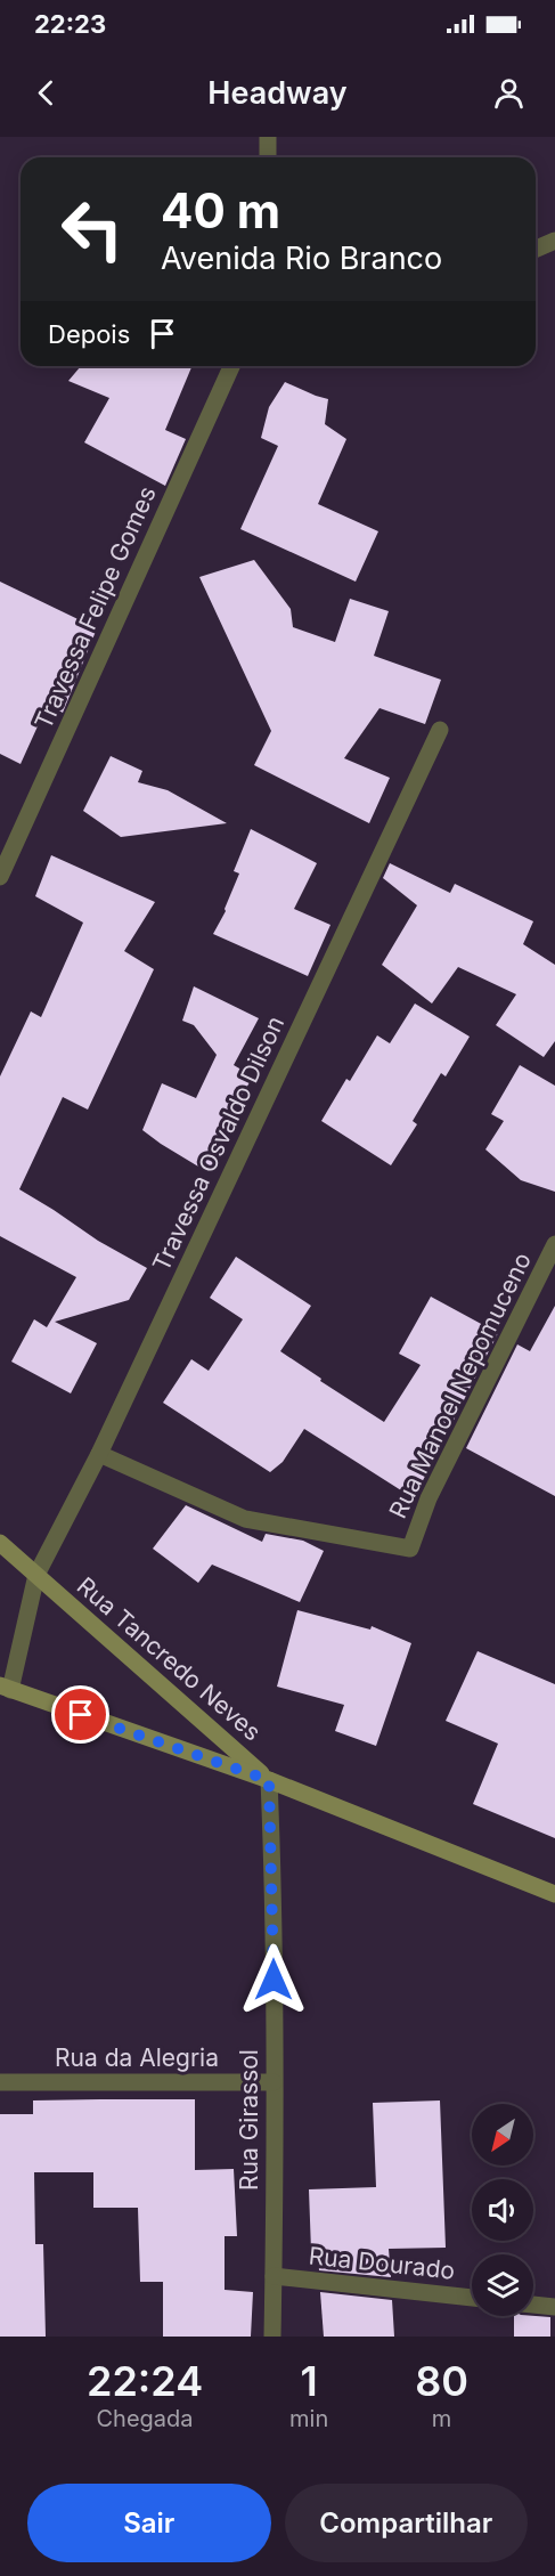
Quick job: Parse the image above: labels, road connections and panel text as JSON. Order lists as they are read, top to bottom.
{
  "streets": {
    "street": [
      "Travessa Felipe Gomes",
      "Travessa Osvaldo Dilson",
      "Rua Manoel Nepomuceno",
      "Rua Tancredo Neves",
      "Rua da Alegria",
      "Rua Girassol",
      "Rua Dourado"
    ]
  },
  "crossings": [
    ["Travessa Osvaldo Dilson", "Rua Manoel Nepomuceno"],
    ["Travessa Osvaldo Dilson", "Rua Tancredo Neves"],
    ["Rua Tancredo Neves", "Rua Girassol"],
    ["Rua da Alegria", "Rua Girassol"],
    ["Rua Girassol", "Rua Dourado"]
  ],
  "north": "bottom left",
  "page": {
    "status": "22:23",
    "header": "Headway",
    "turn": ["40 m", "Avenida Rio Branco"],
    "then": "Depois",
    "eta": [
      "22:24",
      "Chegada",
      "1",
      "min",
      "80",
      "m"
    ],
    "buttons": ["Sair", "Compartilhar"]
  }
}
